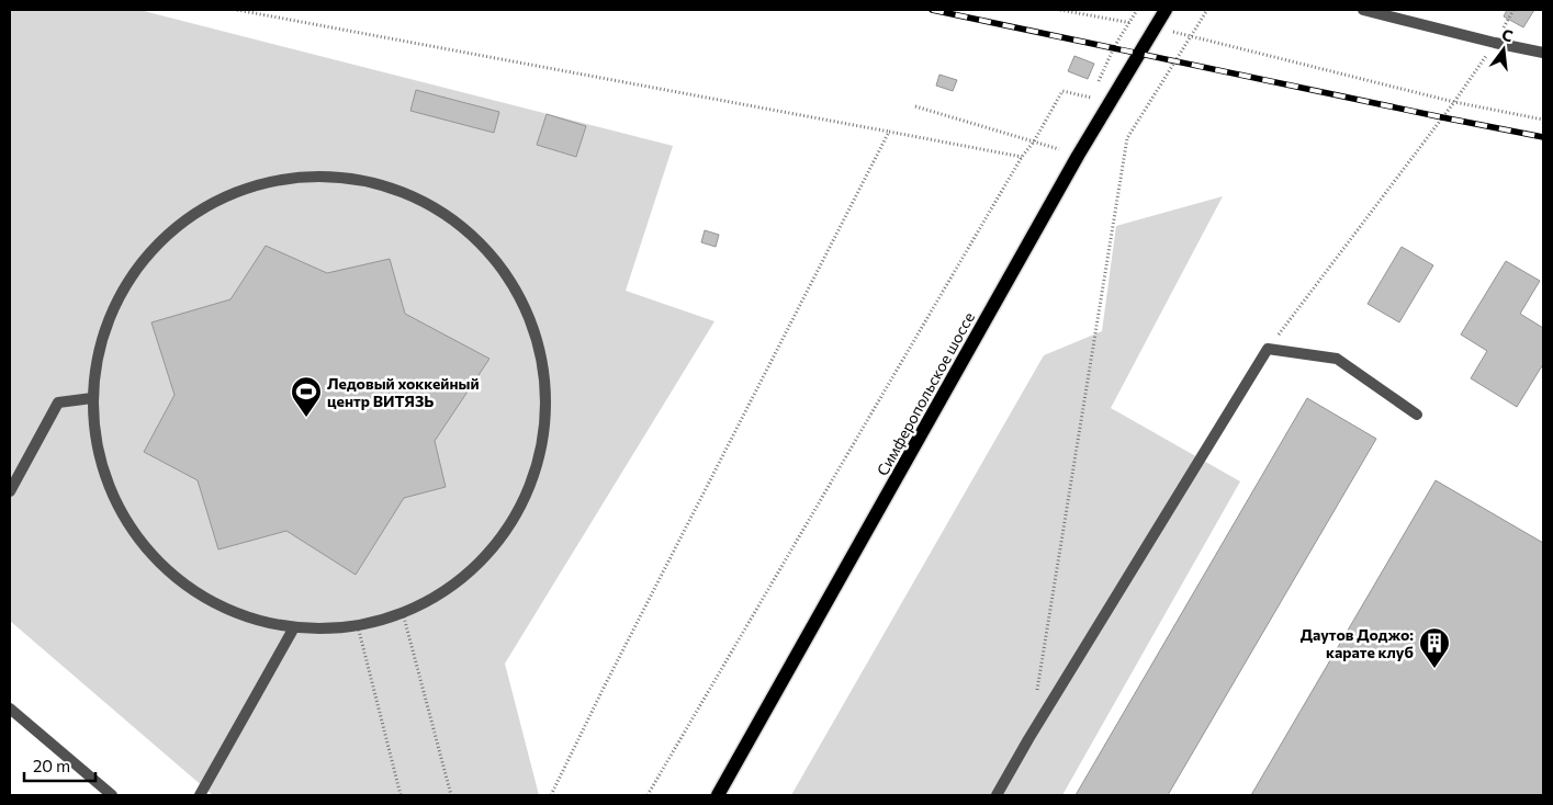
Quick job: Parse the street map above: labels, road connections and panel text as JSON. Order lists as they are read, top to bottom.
{
  "streets": {
    "main road": ["Симферопольское шоссе"]
  },
  "places": {
    "sports": ["Ледовый хоккейный центр ВИТЯЗЬ"],
    "building": ["Даутов Доджо: карате клуб"]
  },
  "scale_bar": "20 m",
  "north": "top"
}
